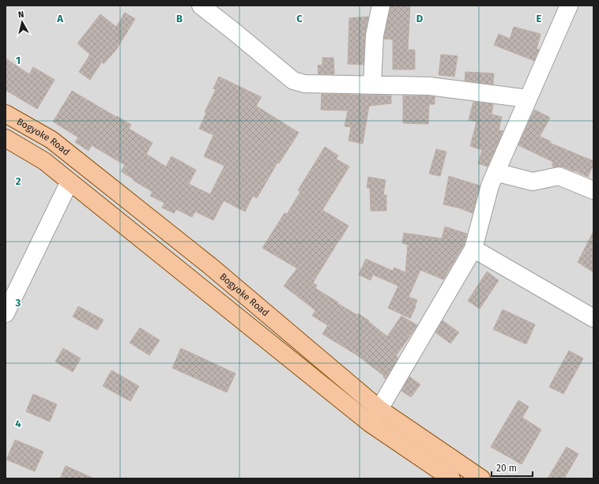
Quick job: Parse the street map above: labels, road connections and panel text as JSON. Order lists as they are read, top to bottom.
{
  "streets": {
    "main road": ["Bogyoke Road"]
  },
  "scale_bar": "20 m",
  "north": "top",
  "grid": {
    "columns": [
      "A",
      "B",
      "C",
      "D",
      "E"
    ],
    "rows": [
      "1",
      "2",
      "3",
      "4"
    ]
  }
}
